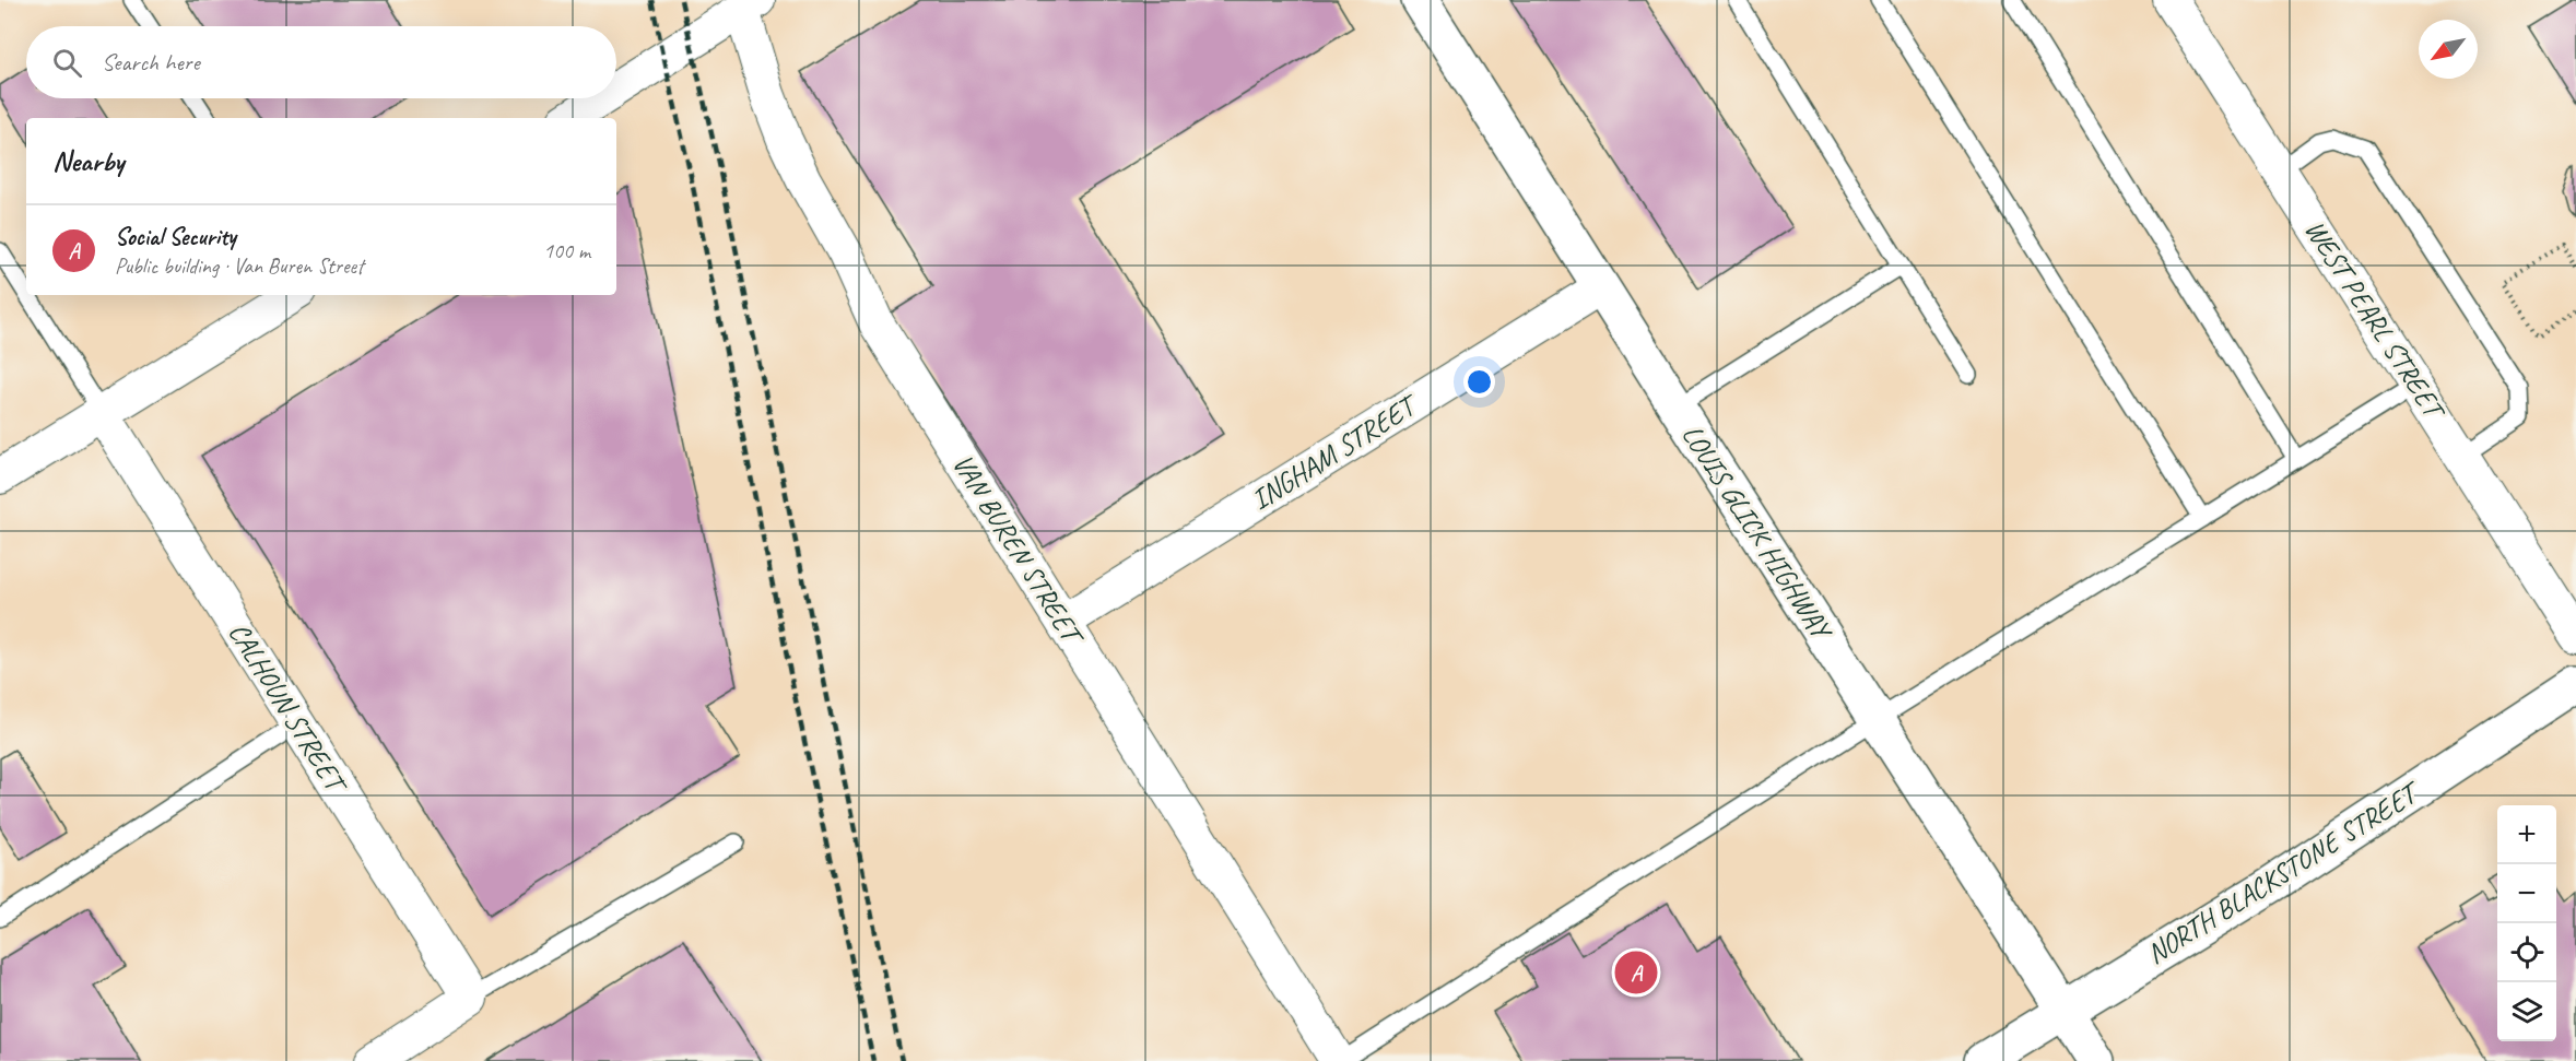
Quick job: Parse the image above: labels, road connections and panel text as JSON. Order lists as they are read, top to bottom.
{
  "streets": {
    "main road": ["LOUIS GLICK HIGHWAY", "NORTH BLACKSTONE STREET"],
    "street": [
      "WEST PEARL STREET",
      "INGHAM STREET",
      "VAN BUREN STREET",
      "CALHOUN STREET"
    ]
  },
  "crossings": [
    ["INGHAM STREET", "LOUIS GLICK HIGHWAY"],
    ["INGHAM STREET", "VAN BUREN STREET"],
    ["LOUIS GLICK HIGHWAY", "NORTH BLACKSTONE STREET"]
  ],
  "north": "bottom left",
  "page": {
    "search": "Search here",
    "heading": "Nearby",
    "list": [
      {
        "mark": "A",
        "name": "Social Security",
        "note": "Public building · Van Buren Street",
        "value": "100 m"
      }
    ],
    "map_buttons": ["+", "−"],
    "pins": "A"
  }
}
